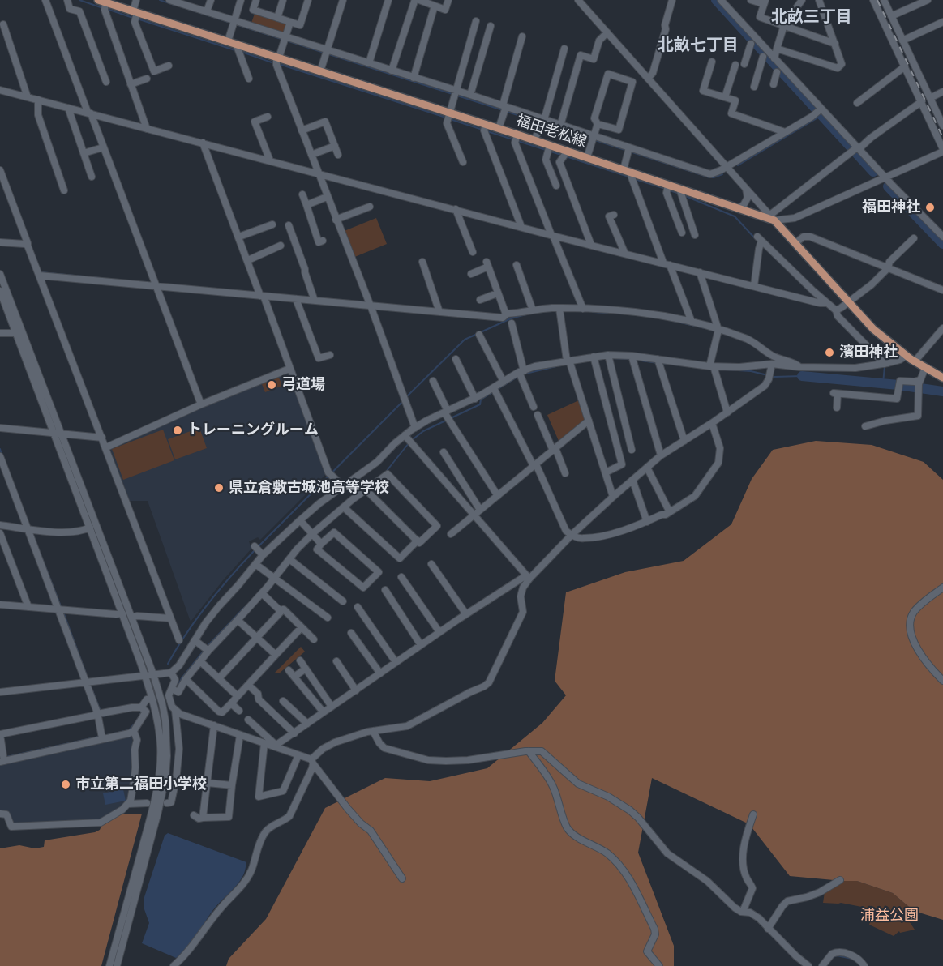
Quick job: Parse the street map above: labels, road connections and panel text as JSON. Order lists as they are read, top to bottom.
{
  "streets": {
    "main road": ["福田老松線"]
  },
  "districts": ["北畝三丁目", "北畝七丁目"],
  "parks": ["浦益公園"],
  "places": [
    "福田神社",
    "濱田神社",
    "弓道場",
    "トレーニングルーム",
    "県立倉敷古城池高等学校",
    "市立第二福田小学校"
  ]
}
